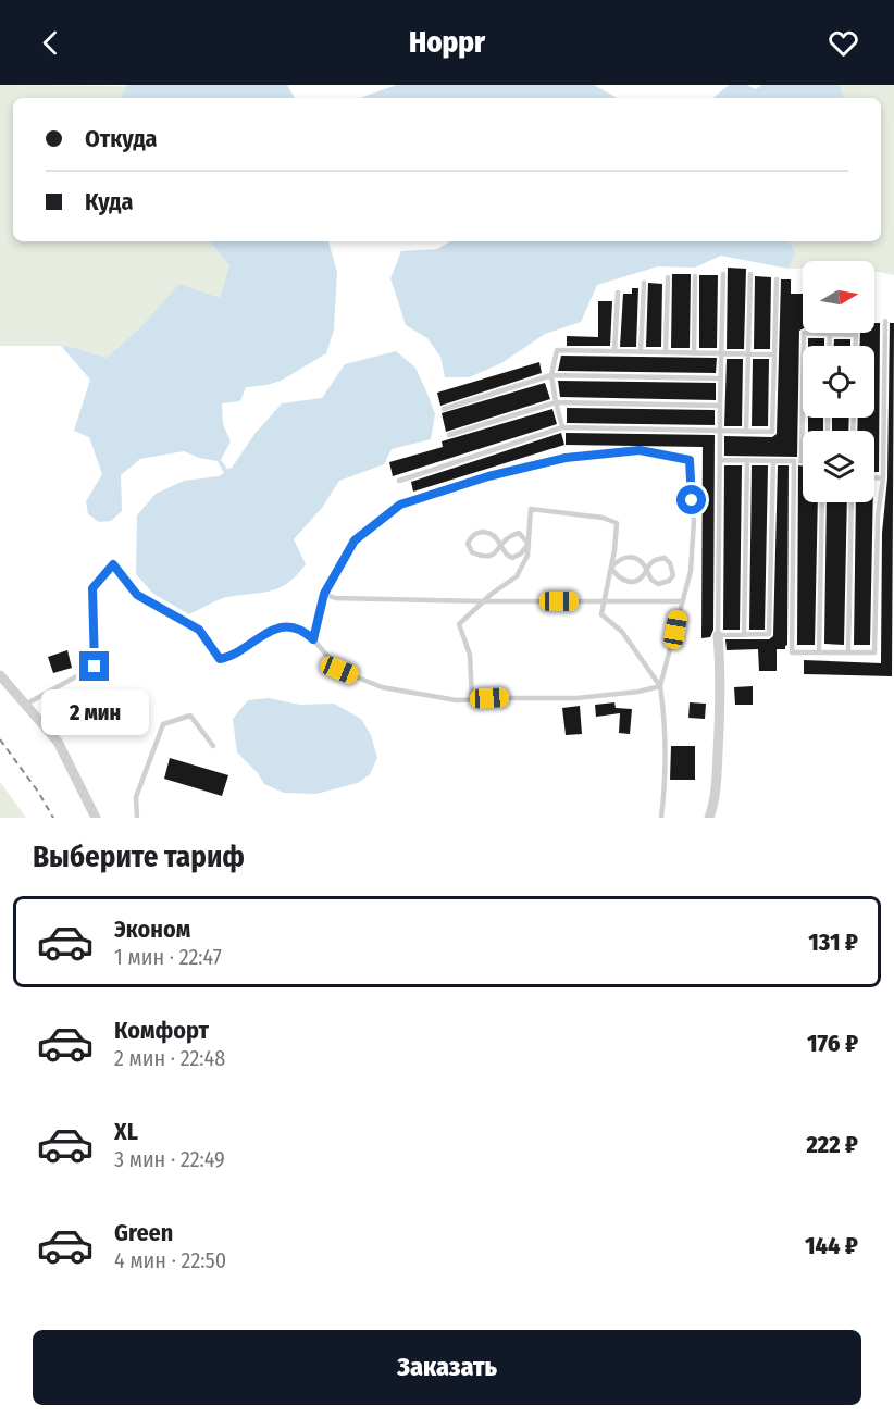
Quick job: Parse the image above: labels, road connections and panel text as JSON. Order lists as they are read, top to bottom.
{
  "north": "right",
  "page": {
    "header": "Hoppr",
    "banner": ["Откуда", "Куда"],
    "bubble": "2 мин",
    "heading": "Выберите тариф",
    "list": [
      {
        "name": "Эконом",
        "note": "1 мин · 22:47",
        "value": "131 ₽"
      },
      {
        "name": "Комфорт",
        "note": "2 мин · 22:48",
        "value": "176 ₽"
      },
      {
        "name": "XL",
        "note": "3 мин · 22:49",
        "value": "222 ₽"
      },
      {
        "name": "Green",
        "note": "4 мин · 22:50",
        "value": "144 ₽"
      }
    ],
    "buttons": "Заказать"
  }
}
